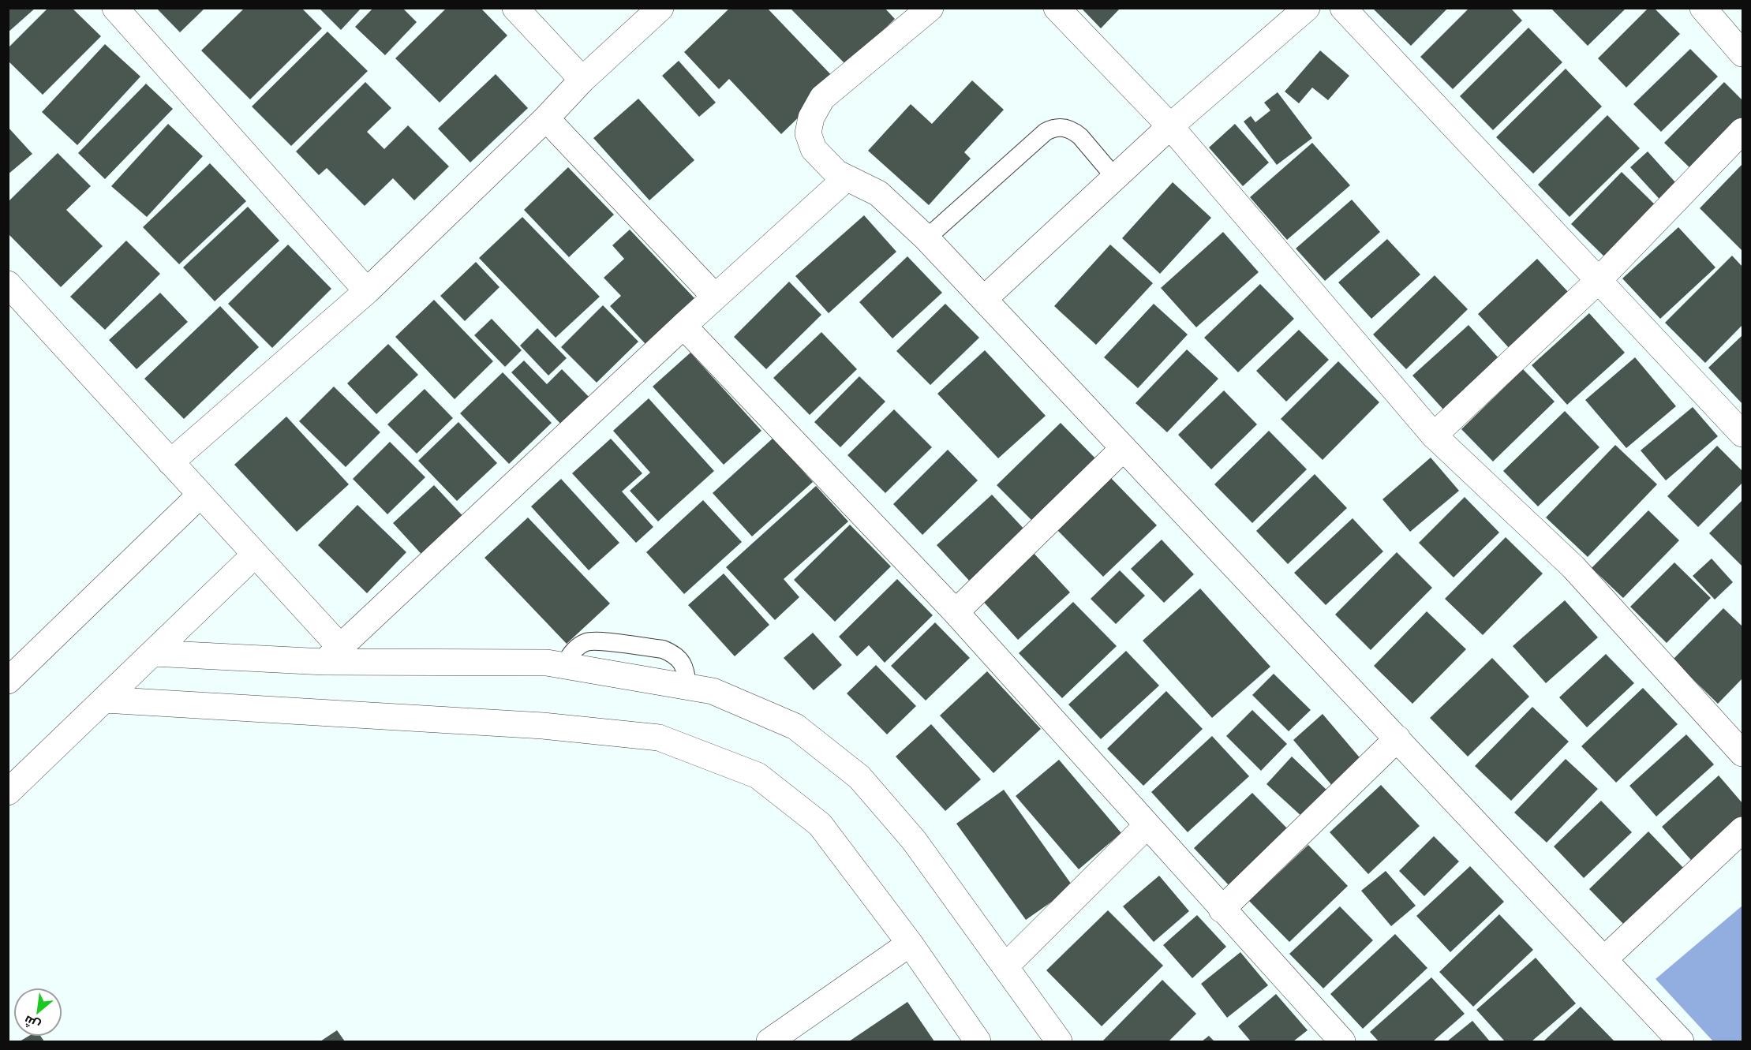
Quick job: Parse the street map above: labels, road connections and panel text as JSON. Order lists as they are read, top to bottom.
{
  "north": "bottom left"
}
